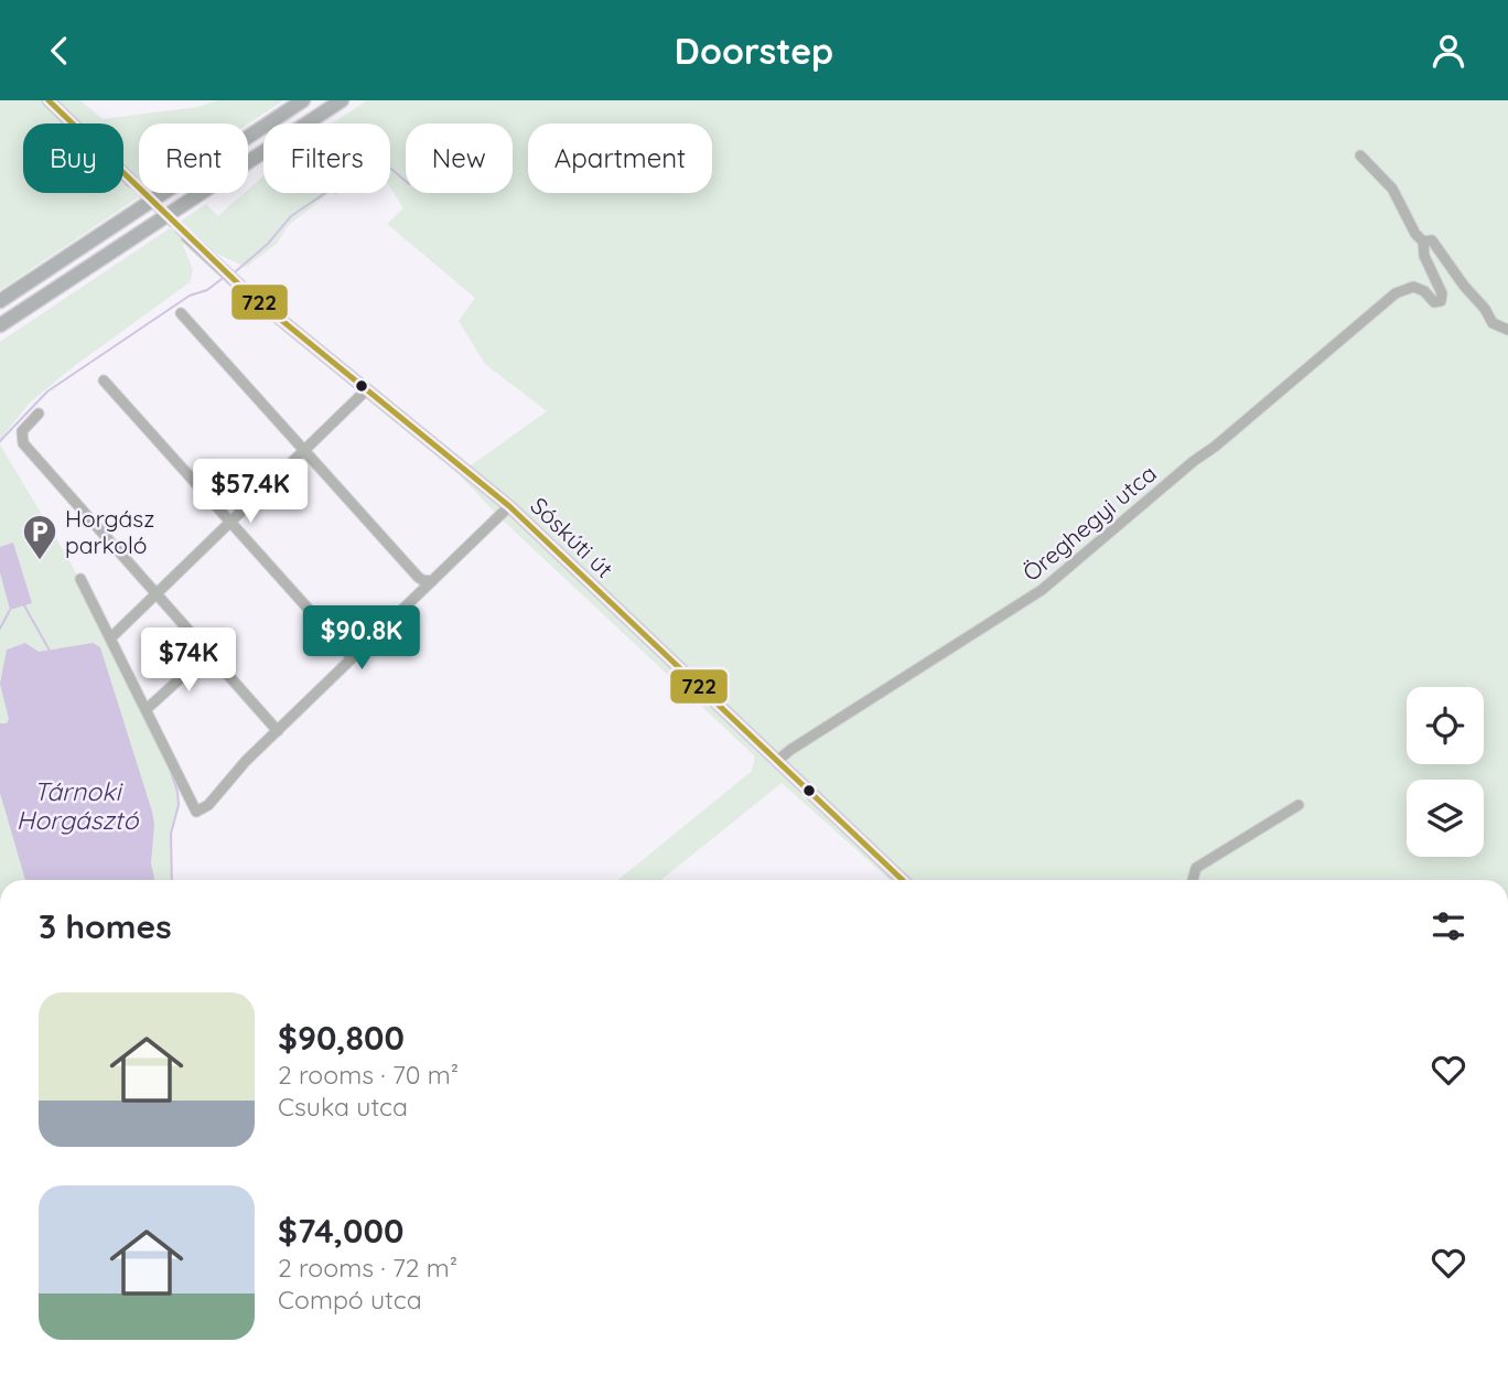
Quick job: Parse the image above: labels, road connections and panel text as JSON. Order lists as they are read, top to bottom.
{
  "streets": {
    "main road": ["Sóskúti út"],
    "street": ["Öreghegyi utca"]
  },
  "crossings": [
    ["Öreghegyi utca", "Sóskúti út"]
  ],
  "water": ["Tárnoki Horgásztó"],
  "places": {
    "parking": ["Horgász parkoló"]
  },
  "lines": ["transit line 722"],
  "page": {
    "header": "Doorstep",
    "chip": [
      "Buy",
      "Rent",
      "Filters",
      "New",
      "Apartment"
    ],
    "price": ["$57.4K", "$90.8K", "$74K"],
    "heading": "3 homes",
    "list": [
      {
        "name": "$90,800",
        "note": "2 rooms · 70 m² · Csuka utca"
      },
      {
        "name": "$74,000",
        "note": "2 rooms · 72 m² · Compó utca"
      }
    ]
  }
}
